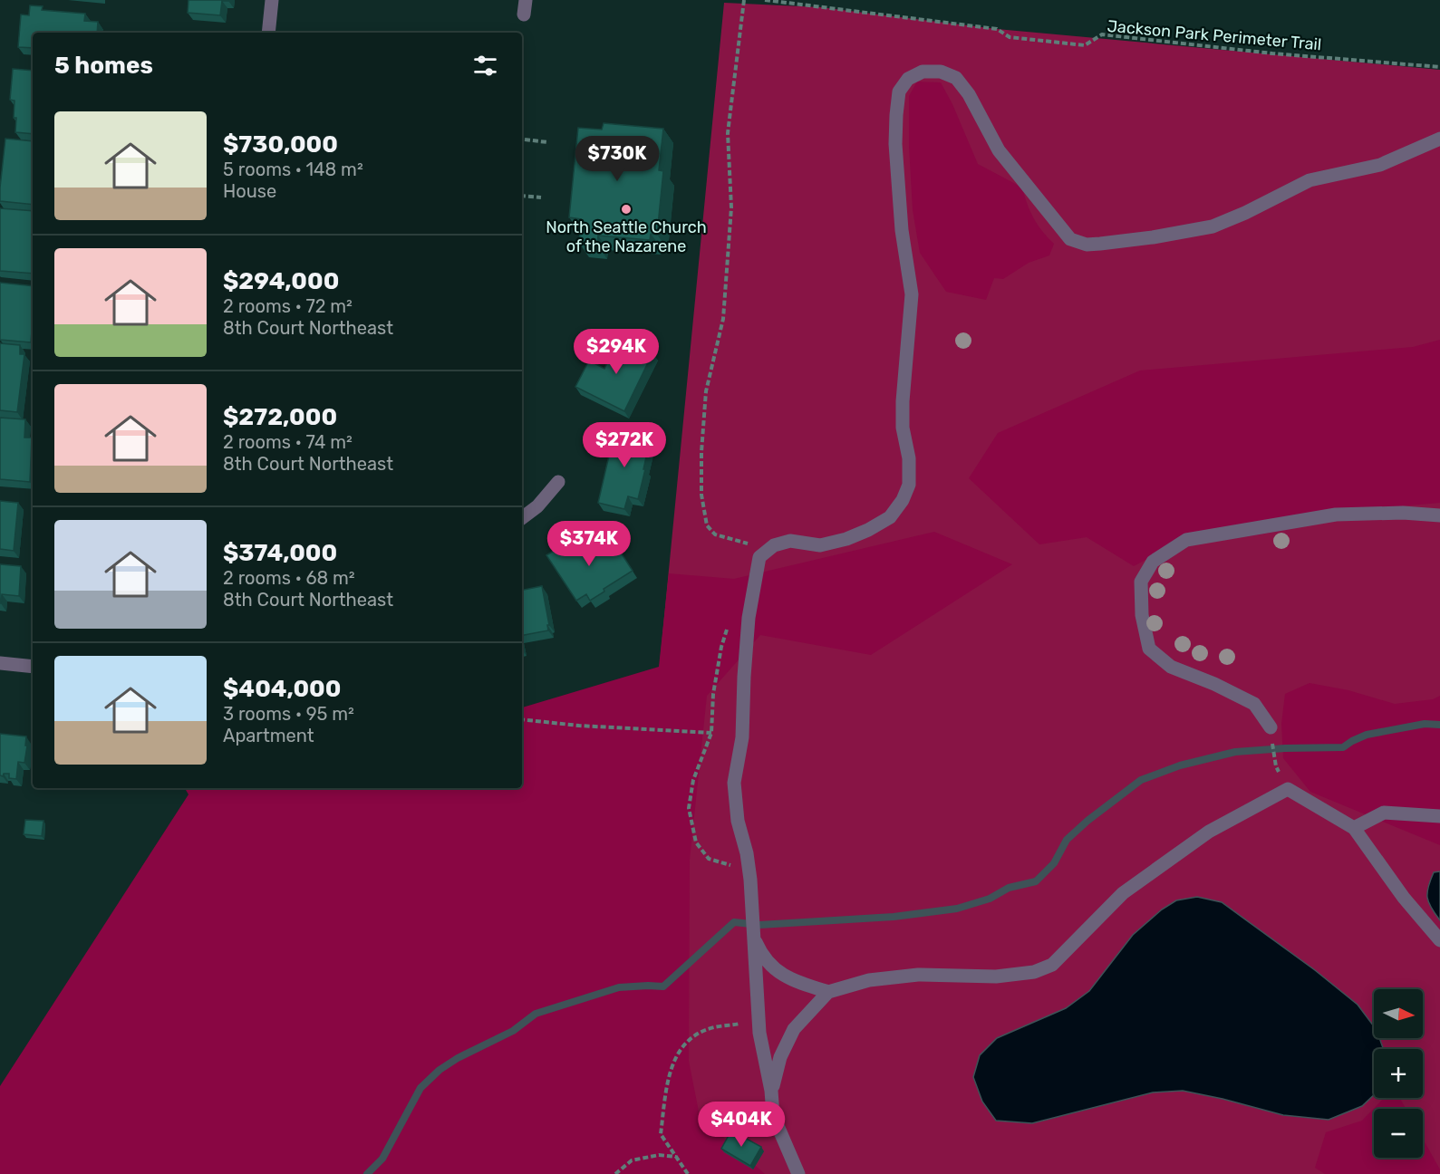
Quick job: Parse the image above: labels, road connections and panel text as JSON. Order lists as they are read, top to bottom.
{
  "streets": {
    "path": ["Jackson Park Perimeter Trail"]
  },
  "places": ["North Seattle Church of the Nazarene"],
  "north": "right",
  "page": {
    "heading": "5 homes",
    "list": [
      {
        "name": "$730,000",
        "note": "5 rooms · 148 m² · House"
      },
      {
        "name": "$294,000",
        "note": "2 rooms · 72 m² · 8th Court Northeast"
      },
      {
        "name": "$272,000",
        "note": "2 rooms · 74 m² · 8th Court Northeast"
      },
      {
        "name": "$374,000",
        "note": "2 rooms · 68 m² · 8th Court Northeast"
      },
      {
        "name": "$404,000",
        "note": "3 rooms · 95 m² · Apartment"
      }
    ],
    "price": [
      "$730K",
      "$294K",
      "$272K",
      "$374K",
      "$404K"
    ],
    "map_buttons": ["+", "−"]
  }
}
